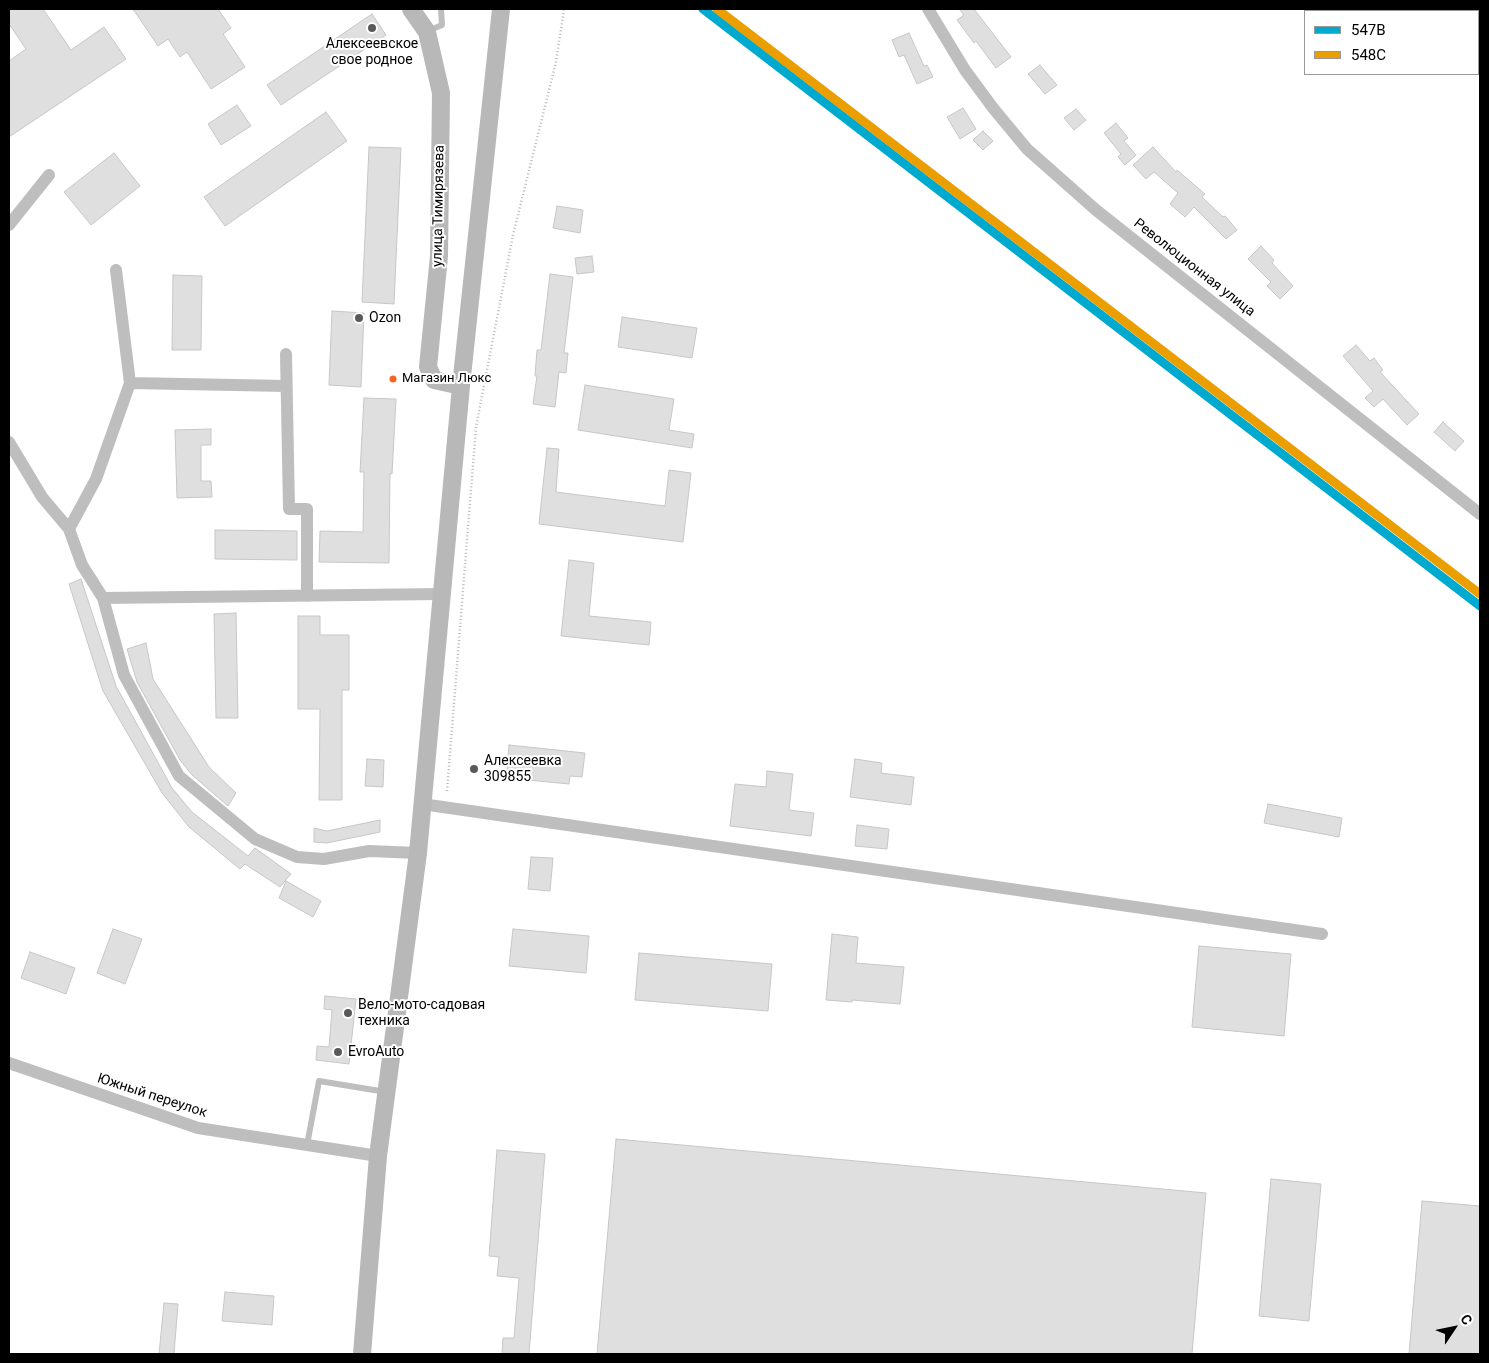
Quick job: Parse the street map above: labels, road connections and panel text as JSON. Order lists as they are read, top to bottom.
{
  "streets": {
    "main road": ["улица Тимирязева"],
    "street": ["Революционная улица", "Южный переулок"]
  },
  "places": [
    "Алексеевское свое родное",
    "Ozon",
    "Магазин Люкс",
    "Алексеевка 309855",
    "Вело-мото-садовая техника",
    "EvroAuto"
  ],
  "lines": ["transit line 547В", "transit line 548С"],
  "legend": ["547В", "548С"],
  "north": "top right"
}
